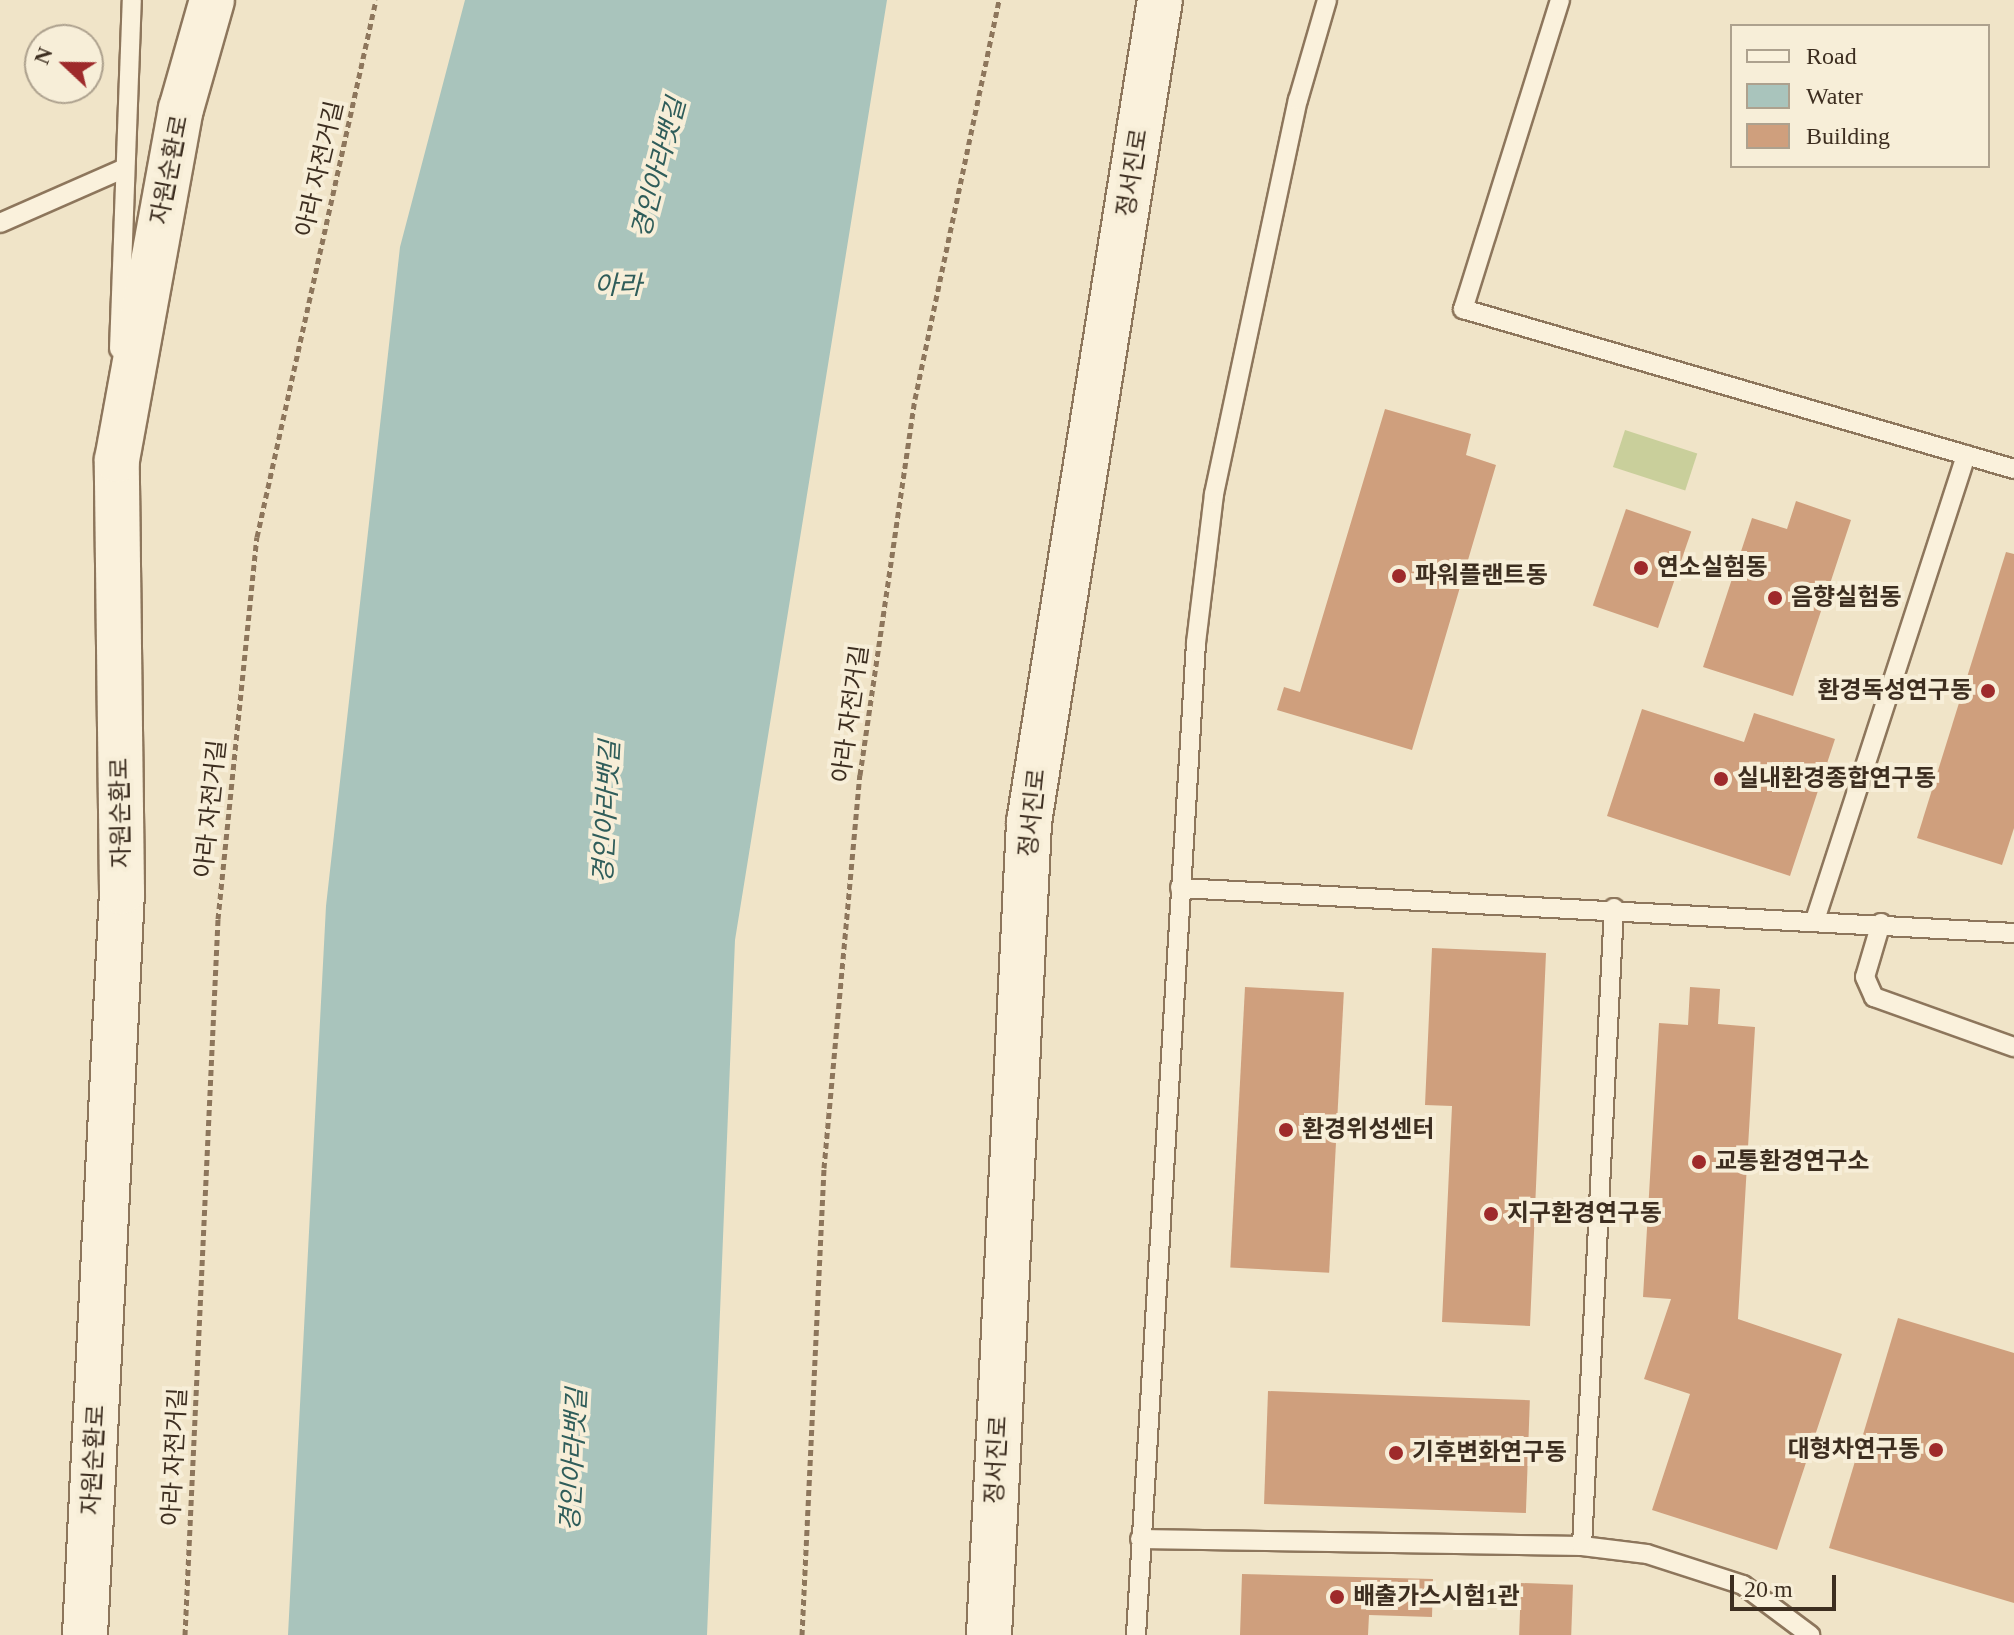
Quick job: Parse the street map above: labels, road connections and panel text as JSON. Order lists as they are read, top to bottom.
{
  "streets": {
    "main road": ["자원순환로", "정서진로"],
    "path": ["아라 자전거길"]
  },
  "water": ["경인아라뱃길", "아라"],
  "places": [
    "연소실험동",
    "파워플랜트동",
    "음향실험동",
    "환경독성연구동",
    "실내환경종합연구동",
    "환경위성센터",
    "교통환경연구소",
    "지구환경연구동",
    "대형차연구동",
    "기후변화연구동",
    "배출가스시험1관"
  ],
  "legend": ["Road", "Water", "Building"],
  "scale_bar": "20 m",
  "north": "left"
}
